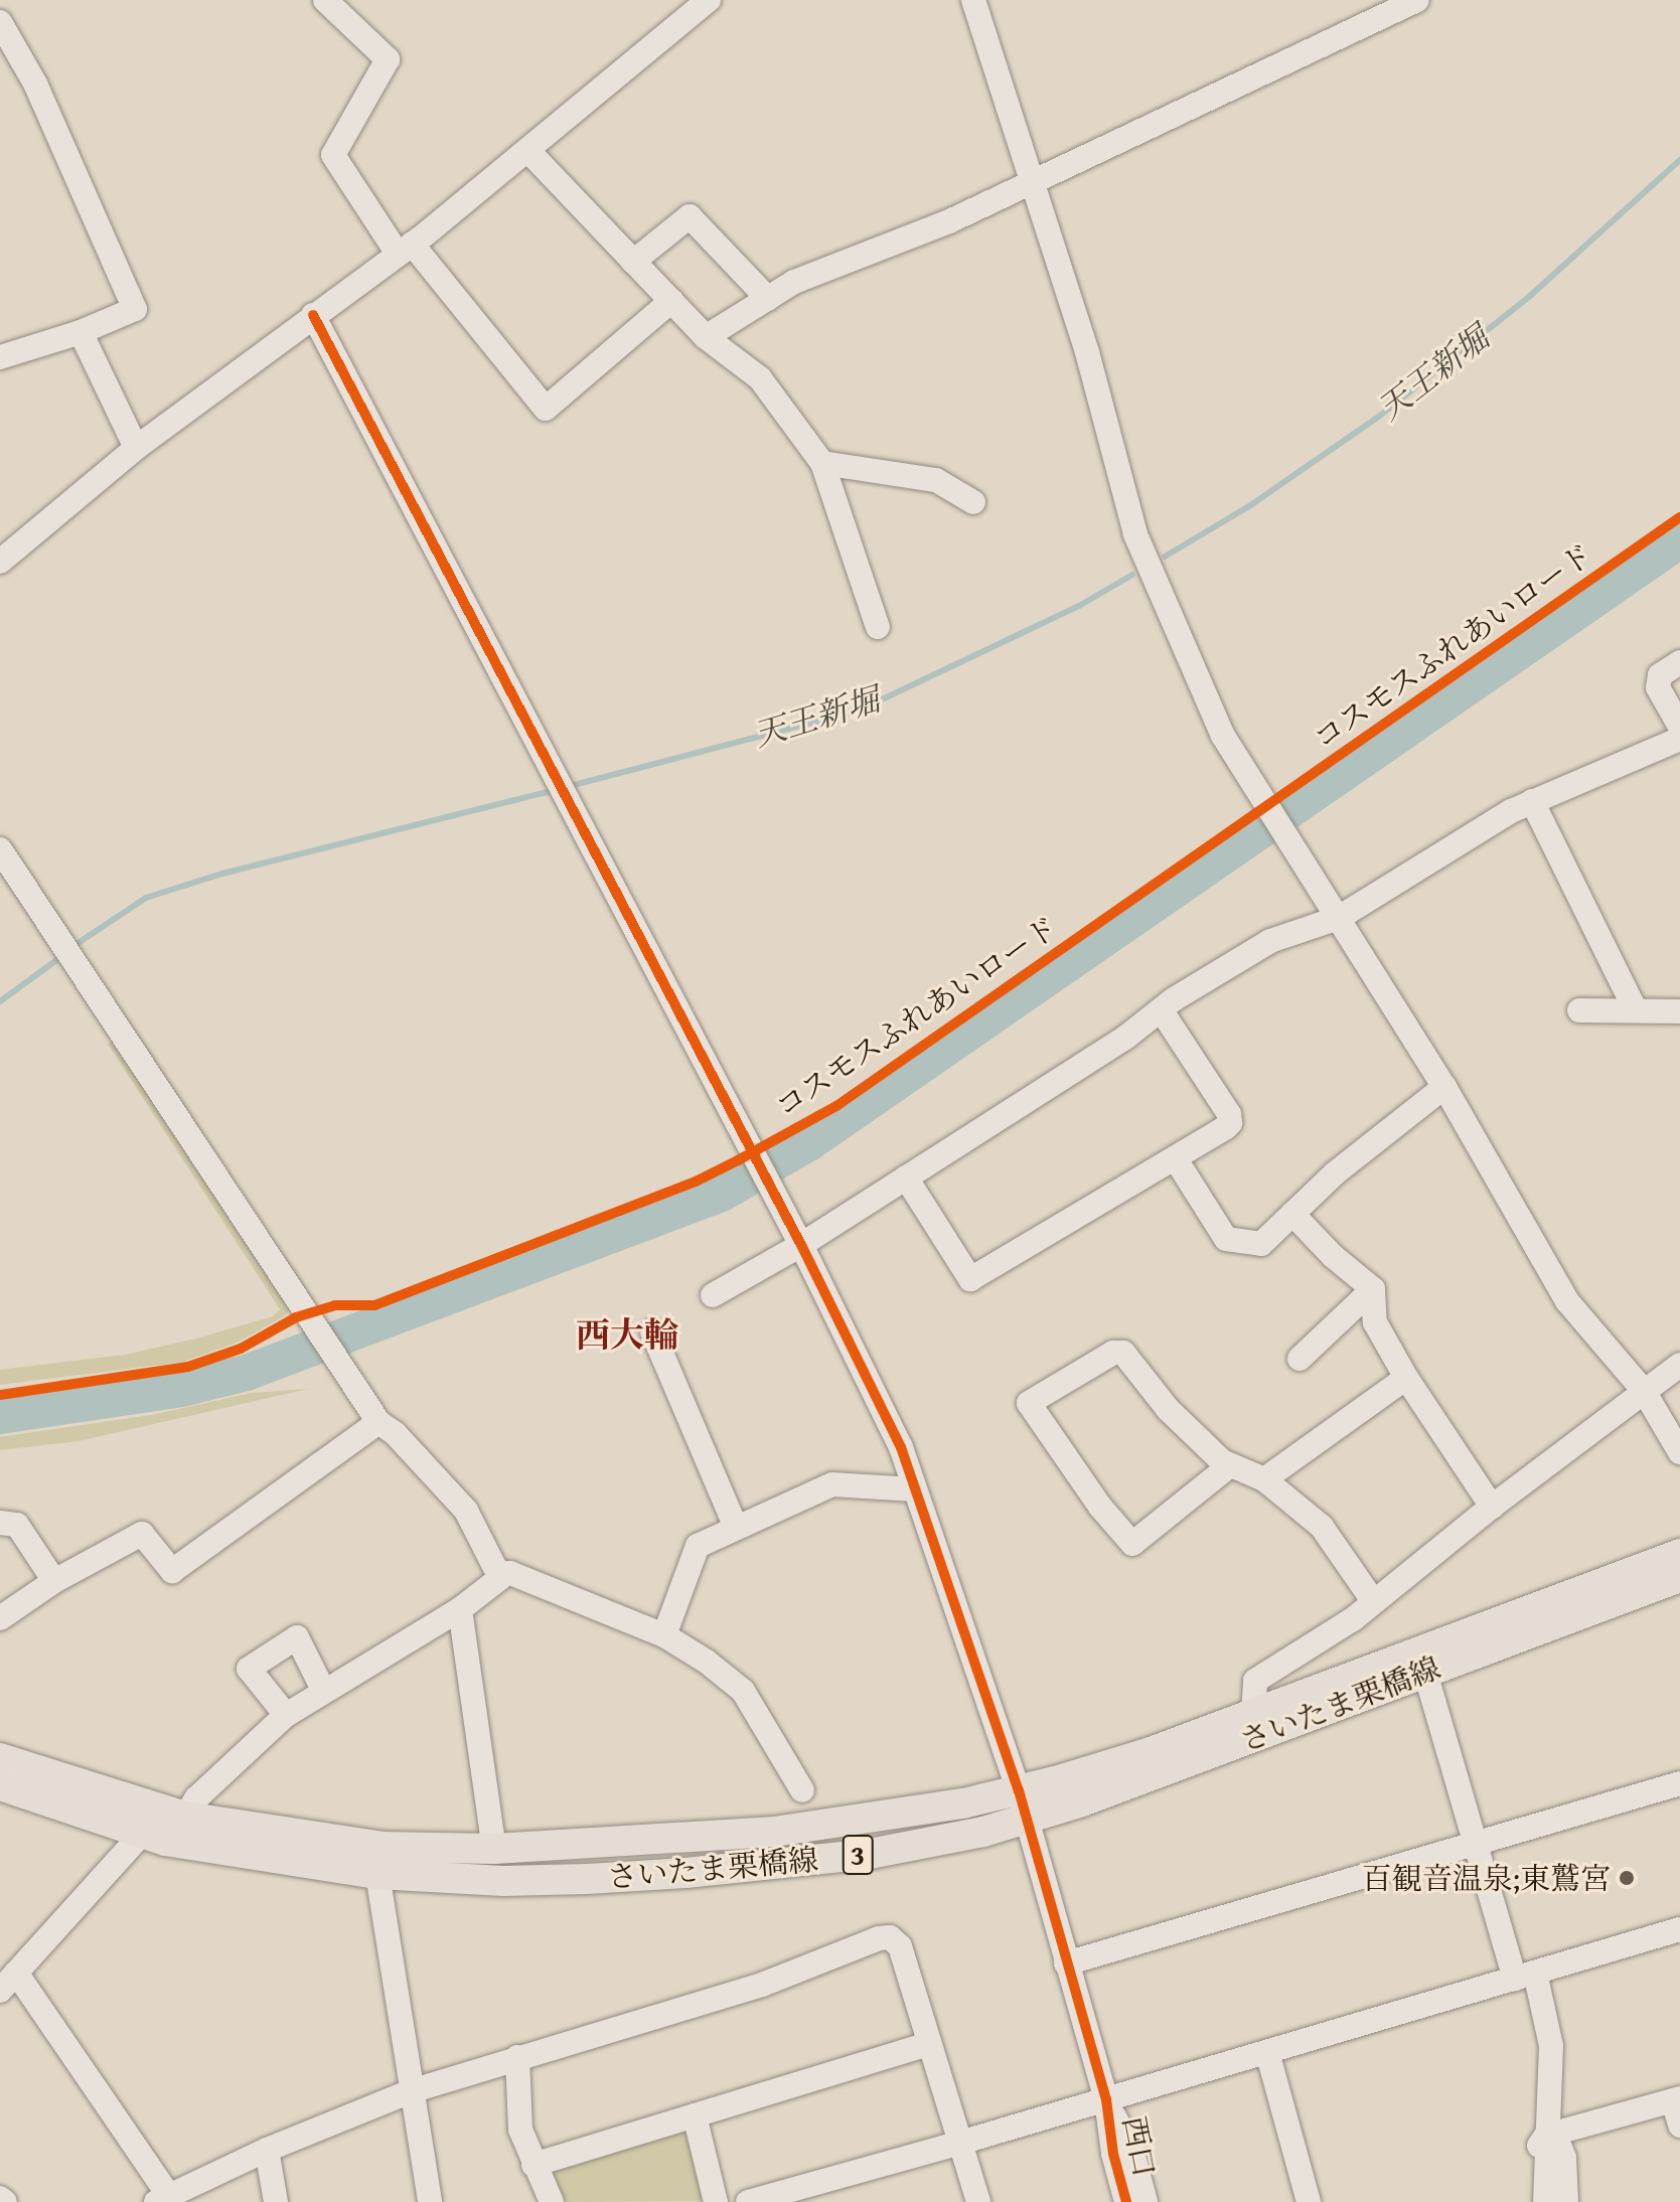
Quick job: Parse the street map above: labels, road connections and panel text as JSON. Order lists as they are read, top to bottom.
{
  "streets": {
    "main road": ["さいたま栗橋線", "3"],
    "street": ["西口"],
    "cycle path": ["コスモスふれあいロード"]
  },
  "districts": ["西大輪"],
  "water": ["天王新堀"],
  "places": ["百観音温泉;東鷲宮"]
}
